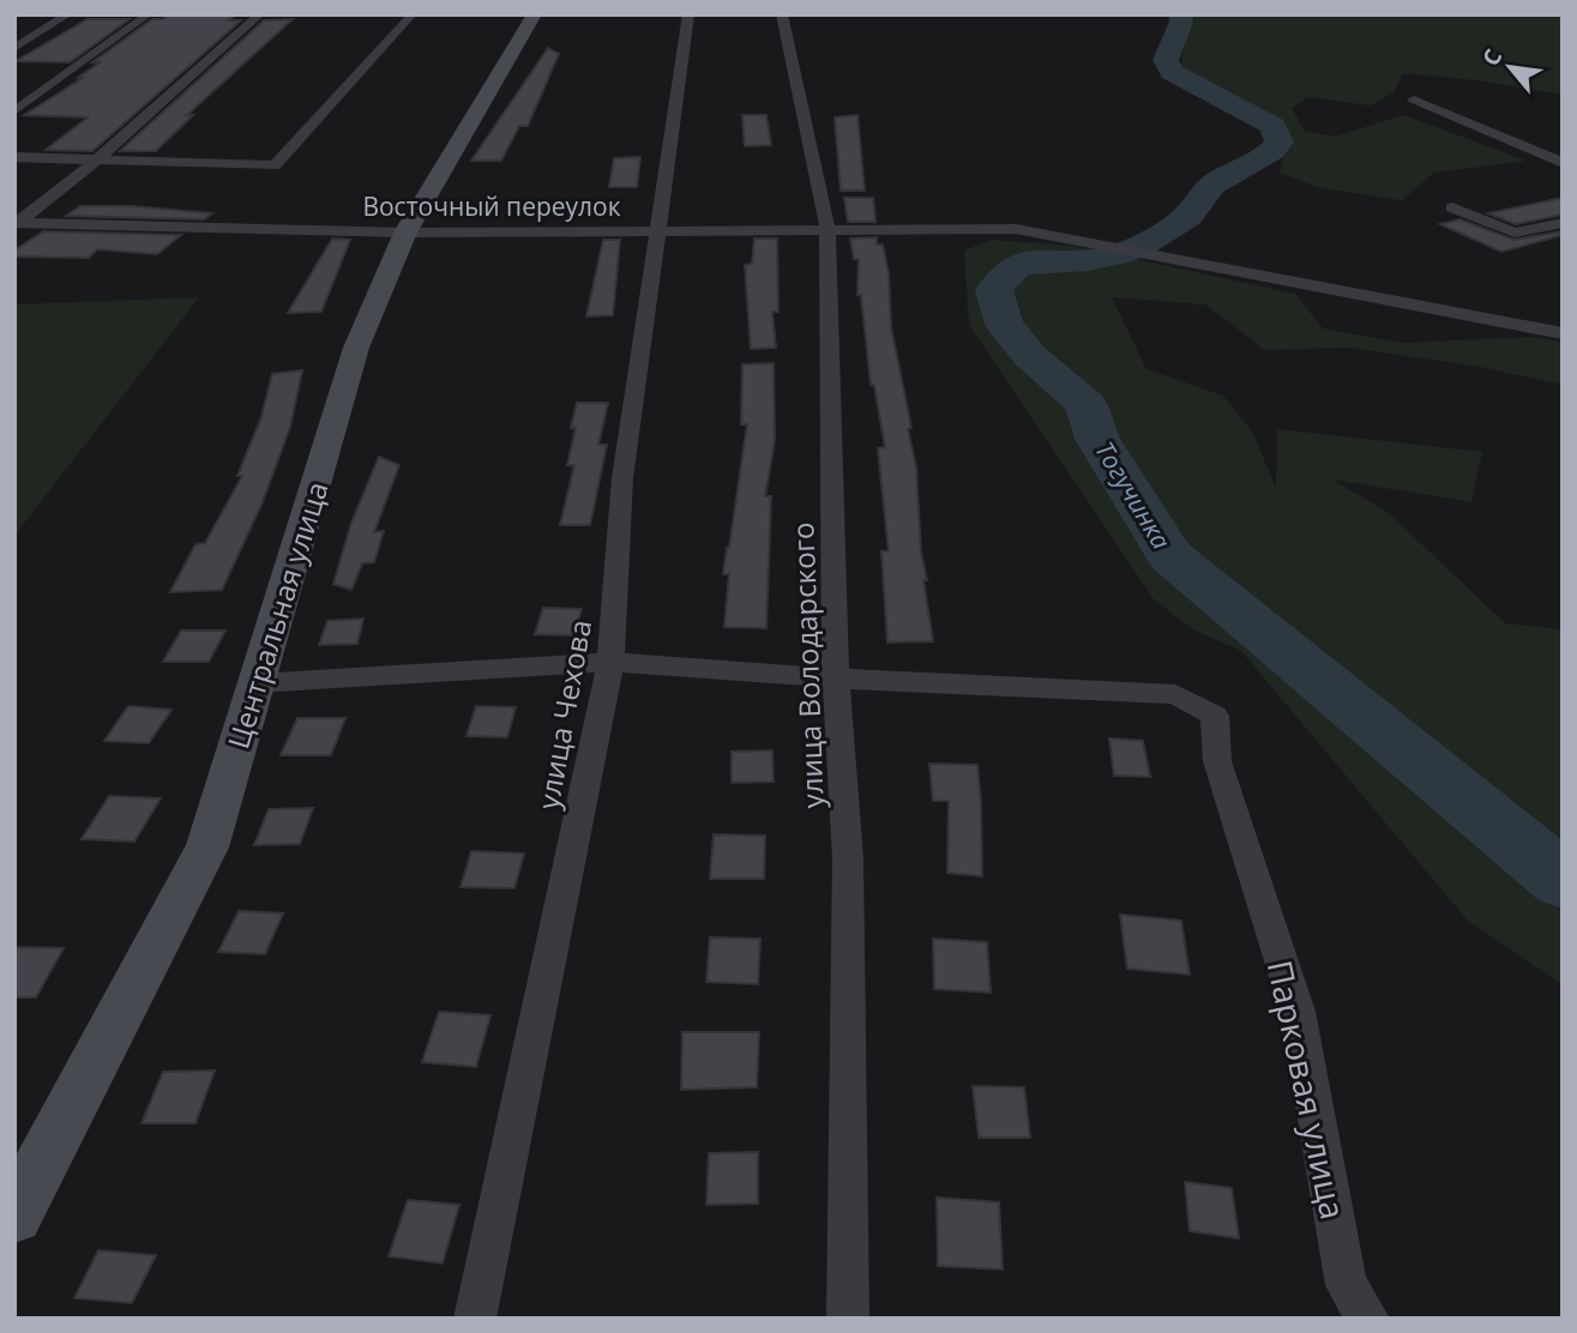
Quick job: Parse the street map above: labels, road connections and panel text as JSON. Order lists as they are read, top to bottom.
{
  "streets": {
    "main road": ["Центральная улица"],
    "street": [
      "Восточный переулок",
      "улица Володарского",
      "улица Чехова",
      "Парковая улица"
    ]
  },
  "crossings": [
    ["Восточный переулок", "Центральная улица"],
    ["Восточный переулок", "улица Володарского"],
    ["Восточный переулок", "улица Чехова"],
    ["улица Володарского", "Парковая улица"]
  ],
  "water": ["Тогучинка"],
  "north": "top left"
}
